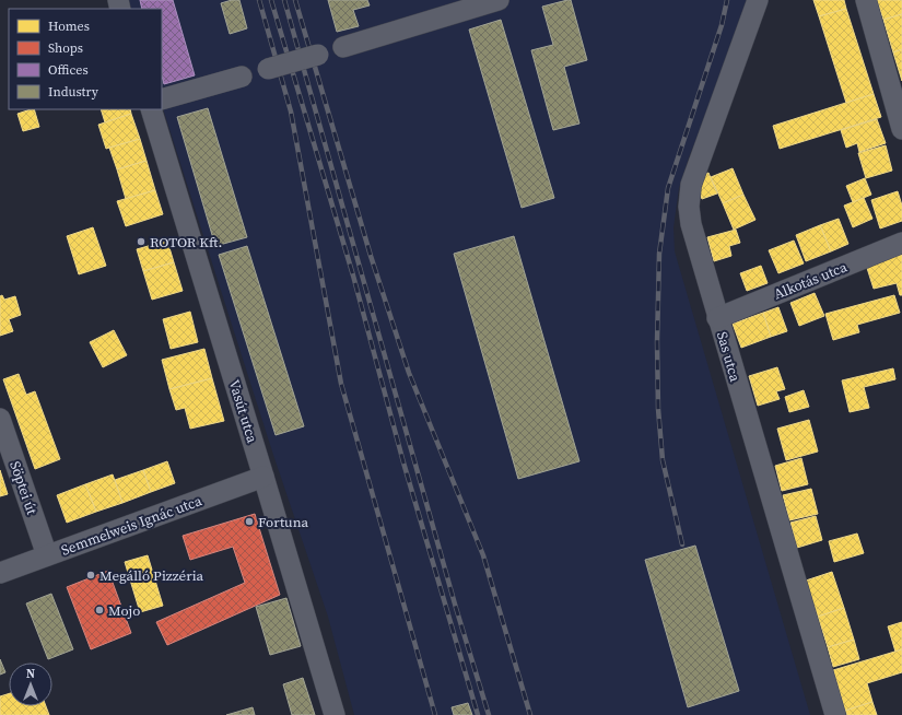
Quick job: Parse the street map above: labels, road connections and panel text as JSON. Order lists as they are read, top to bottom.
{
  "streets": {
    "street": [
      "Alkotás utca",
      "Sas utca",
      "Vasút utca",
      "Söptei út",
      "Semmelweis Ignác utca"
    ]
  },
  "crossings": [
    ["Alkotás utca", "Sas utca"],
    ["Vasút utca", "Semmelweis Ignác utca"],
    ["Söptei út", "Semmelweis Ignác utca"]
  ],
  "places": [
    "ROTOR Kft.",
    "Fortuna",
    "Megálló Pizzéria",
    "Mojo"
  ],
  "legend": [
    "Homes",
    "Shops",
    "Offices",
    "Industry"
  ],
  "north": "top"
}
